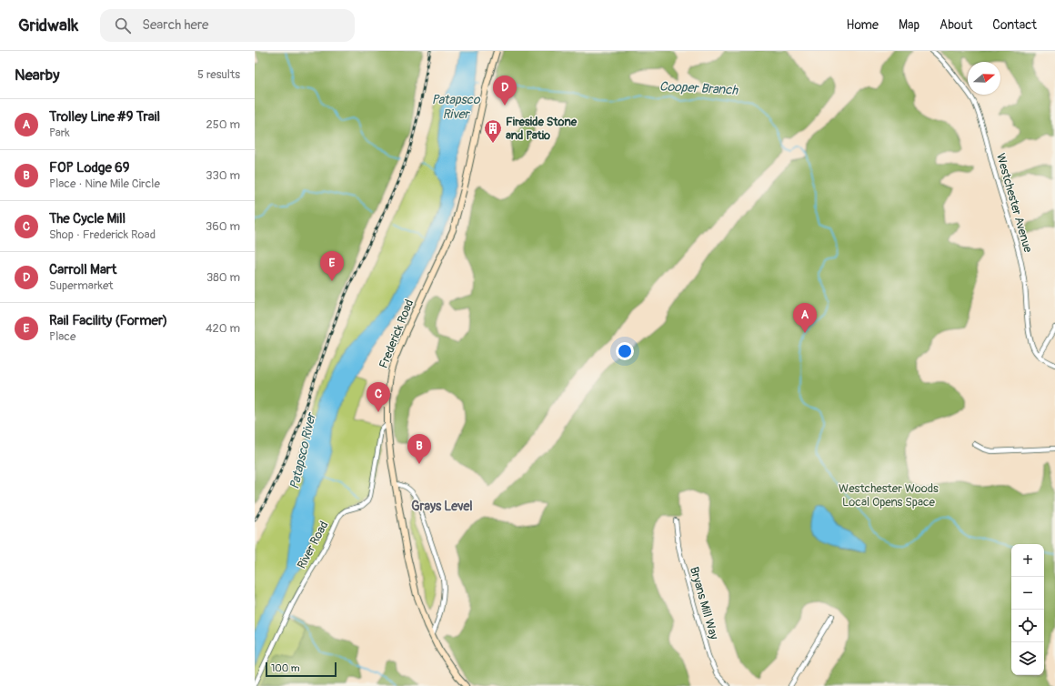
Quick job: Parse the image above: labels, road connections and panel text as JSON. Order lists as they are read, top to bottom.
{
  "streets": {
    "main road": ["Frederick Road"],
    "street": ["Westchester Avenue", "River Road", "Bryans Mill Way"]
  },
  "crossings": [
    ["Frederick Road", "River Road"]
  ],
  "districts": ["Grays Level"],
  "water": ["Cooper Branch", "Patapsco River"],
  "parks": ["Westchester Woods Local Opens Space"],
  "places": {
    "building": ["Fireside Stone and Patio"]
  },
  "scale_bar": "100 m",
  "north": "right",
  "page": {
    "header": "Gridwalk",
    "search": "Search here",
    "nav": [
      "Home",
      "Map",
      "About",
      "Contact"
    ],
    "heading": ["Nearby", "5 results"],
    "pins": [
      "D",
      "E",
      "A",
      "C",
      "B"
    ],
    "list": [
      {
        "mark": "A",
        "name": "Trolley Line #9 Trail",
        "note": "Park",
        "value": "250 m"
      },
      {
        "mark": "B",
        "name": "FOP Lodge 69",
        "note": "Place · Nine Mile Circle",
        "value": "330 m"
      },
      {
        "mark": "C",
        "name": "The Cycle Mill",
        "note": "Shop · Frederick Road",
        "value": "360 m"
      },
      {
        "mark": "D",
        "name": "Carroll Mart",
        "note": "Supermarket",
        "value": "380 m"
      },
      {
        "mark": "E",
        "name": "Rail Facility (Former)",
        "note": "Place",
        "value": "420 m"
      }
    ],
    "map_buttons": ["+", "−"],
    "scale": "100 m"
  }
}
